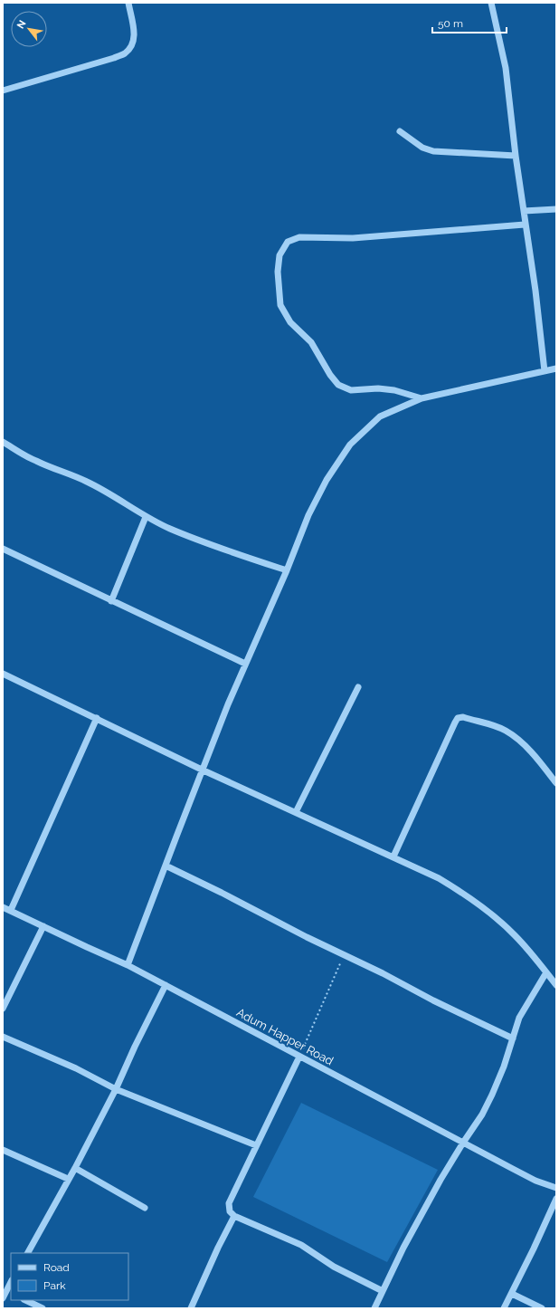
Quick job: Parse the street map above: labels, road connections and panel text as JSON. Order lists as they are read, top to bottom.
{
  "streets": {
    "street": ["Adum Happer Road"]
  },
  "legend": ["Road", "Park"],
  "scale_bar": "50 m",
  "north": "top left"
}
